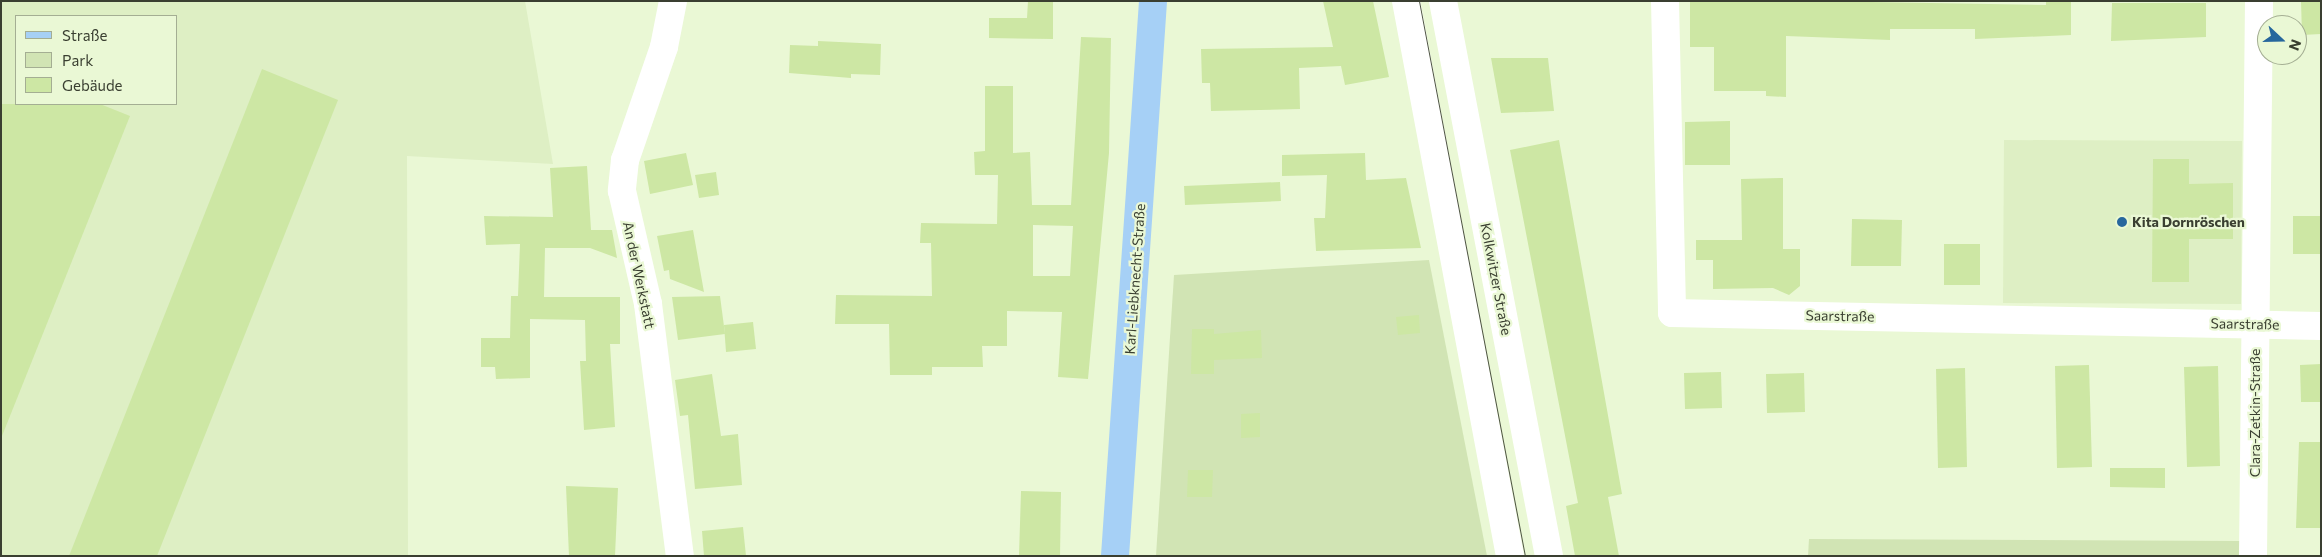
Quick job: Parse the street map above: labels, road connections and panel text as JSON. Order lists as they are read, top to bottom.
{
  "streets": {
    "main road": ["Karl-Liebknecht-Straße"],
    "street": [
      "An der Werkstatt",
      "Kolkwitzer Straße",
      "Saarstraße",
      "Clara-Zetkin-Straße"
    ]
  },
  "crossings": [
    ["Saarstraße", "Clara-Zetkin-Straße"]
  ],
  "places": ["Kita Dornröschen"],
  "legend": ["Straße", "Park", "Gebäude"],
  "north": "right"
}
